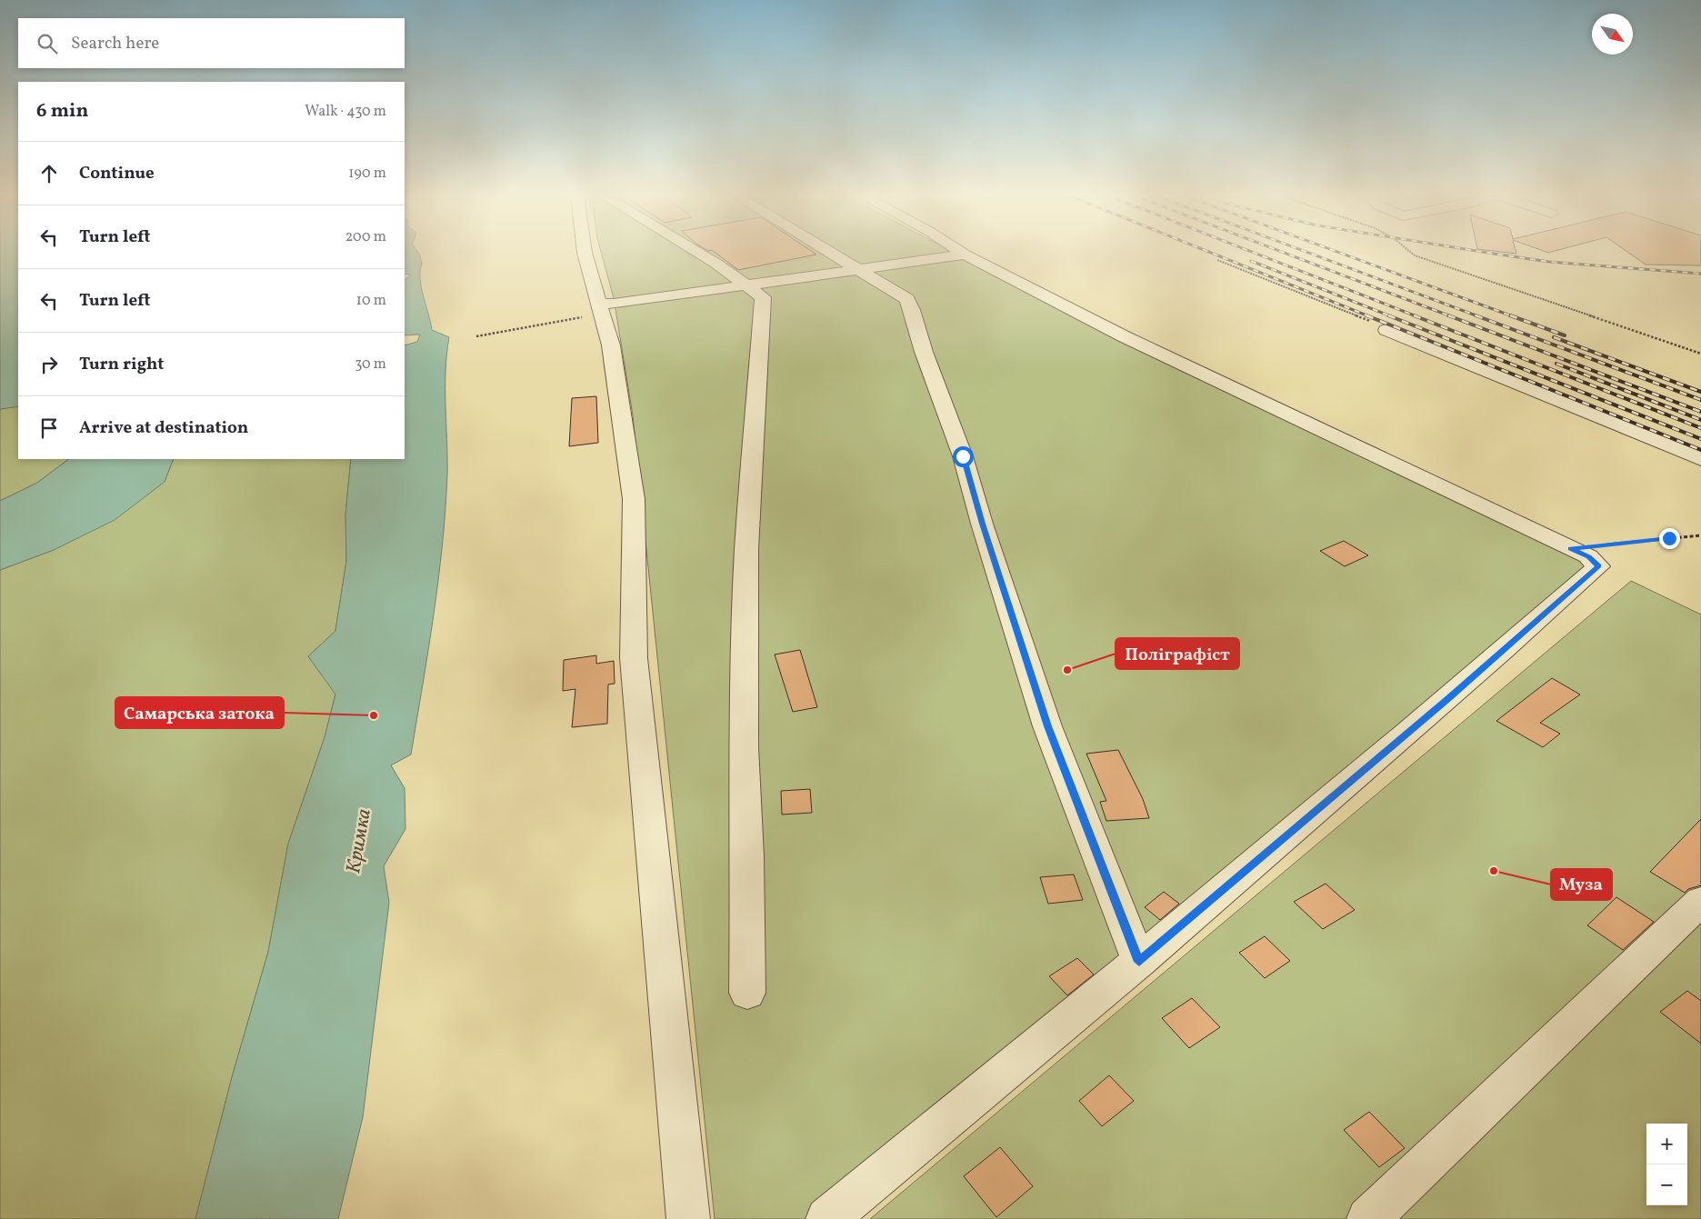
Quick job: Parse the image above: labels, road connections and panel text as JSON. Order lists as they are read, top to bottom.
{
  "water": ["Кримка"],
  "places": ["Поліграфіст", "Самарська затока", "Муза"],
  "north": "bottom right",
  "page": {
    "search": "Search here",
    "heading": ["6 min", "Walk · 430 m"],
    "list": [
      ["Continue", "190 m"],
      ["Turn left", "200 m"],
      ["Turn left", "10 m"],
      ["Turn right", "30 m"],
      "Arrive at destination"
    ],
    "map_buttons": ["+", "−"]
  }
}
